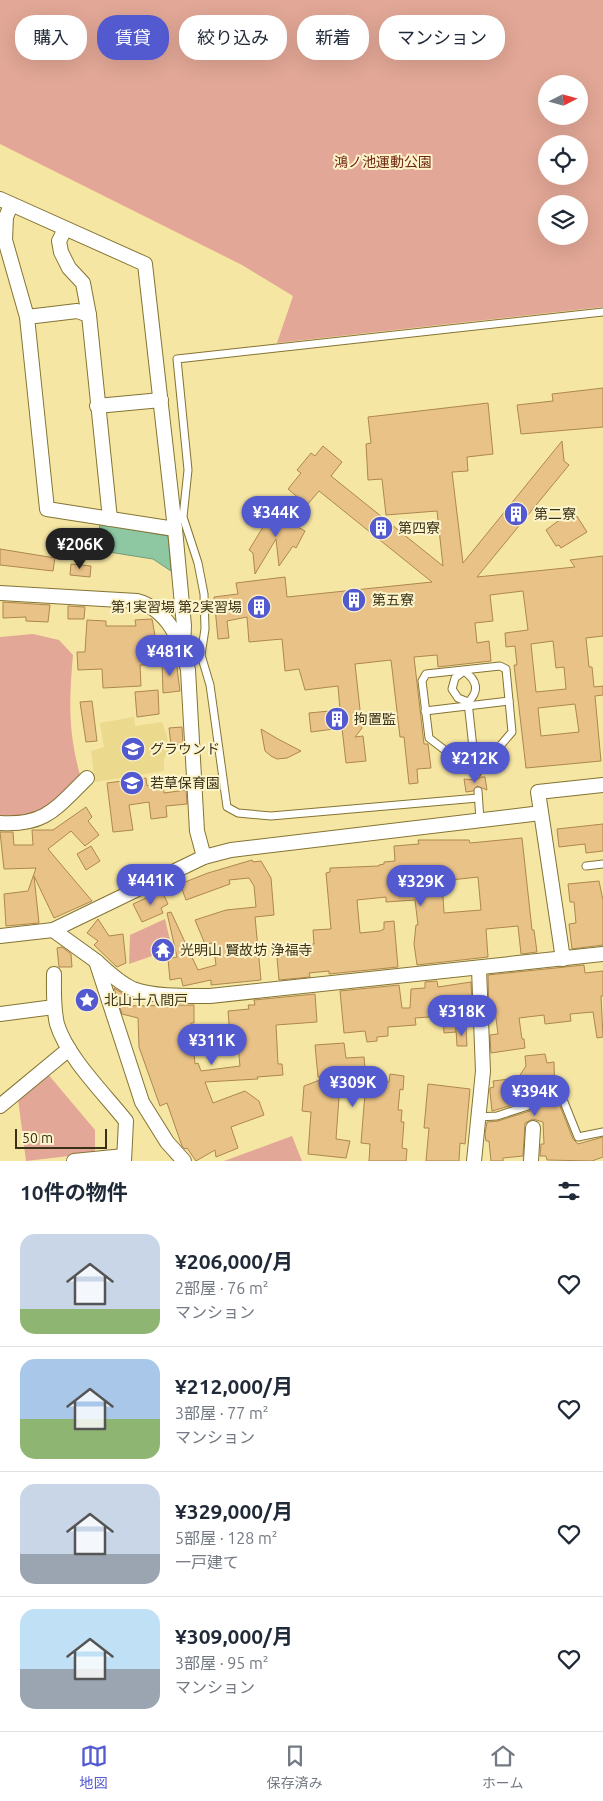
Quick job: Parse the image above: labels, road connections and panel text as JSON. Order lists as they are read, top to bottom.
{
  "parks": ["鴻ノ池運動公園"],
  "places": {
    "building": [
      "第二寮",
      "第四寮",
      "第五寮",
      "第1実習場 第2実習場",
      "拘置監"
    ],
    "school or university": ["グラウンド", "若草保育園"],
    "temple": ["光明山 賢故坊 浄福寺"],
    "place": ["北山十八間戸"]
  },
  "scale_bar": "50 m",
  "north": "right",
  "page": {
    "chip": [
      "購入",
      "賃貸",
      "絞り込み",
      "新着",
      "マンション"
    ],
    "price": [
      "¥344K",
      "¥206K",
      "¥481K",
      "¥212K",
      "¥441K",
      "¥329K",
      "¥318K",
      "¥311K",
      "¥309K",
      "¥394K"
    ],
    "scale": "50 m",
    "heading": "10件の物件",
    "list": [
      {
        "name": "¥206,000/月",
        "note": "2部屋 · 76 m² · マンション"
      },
      {
        "name": "¥212,000/月",
        "note": "3部屋 · 77 m² · マンション"
      },
      {
        "name": "¥329,000/月",
        "note": "5部屋 · 128 m² · 一戸建て"
      },
      {
        "name": "¥309,000/月",
        "note": "3部屋 · 95 m² · マンション"
      }
    ],
    "tabs": ["地図", "保存済み", "ホーム"]
  }
}
